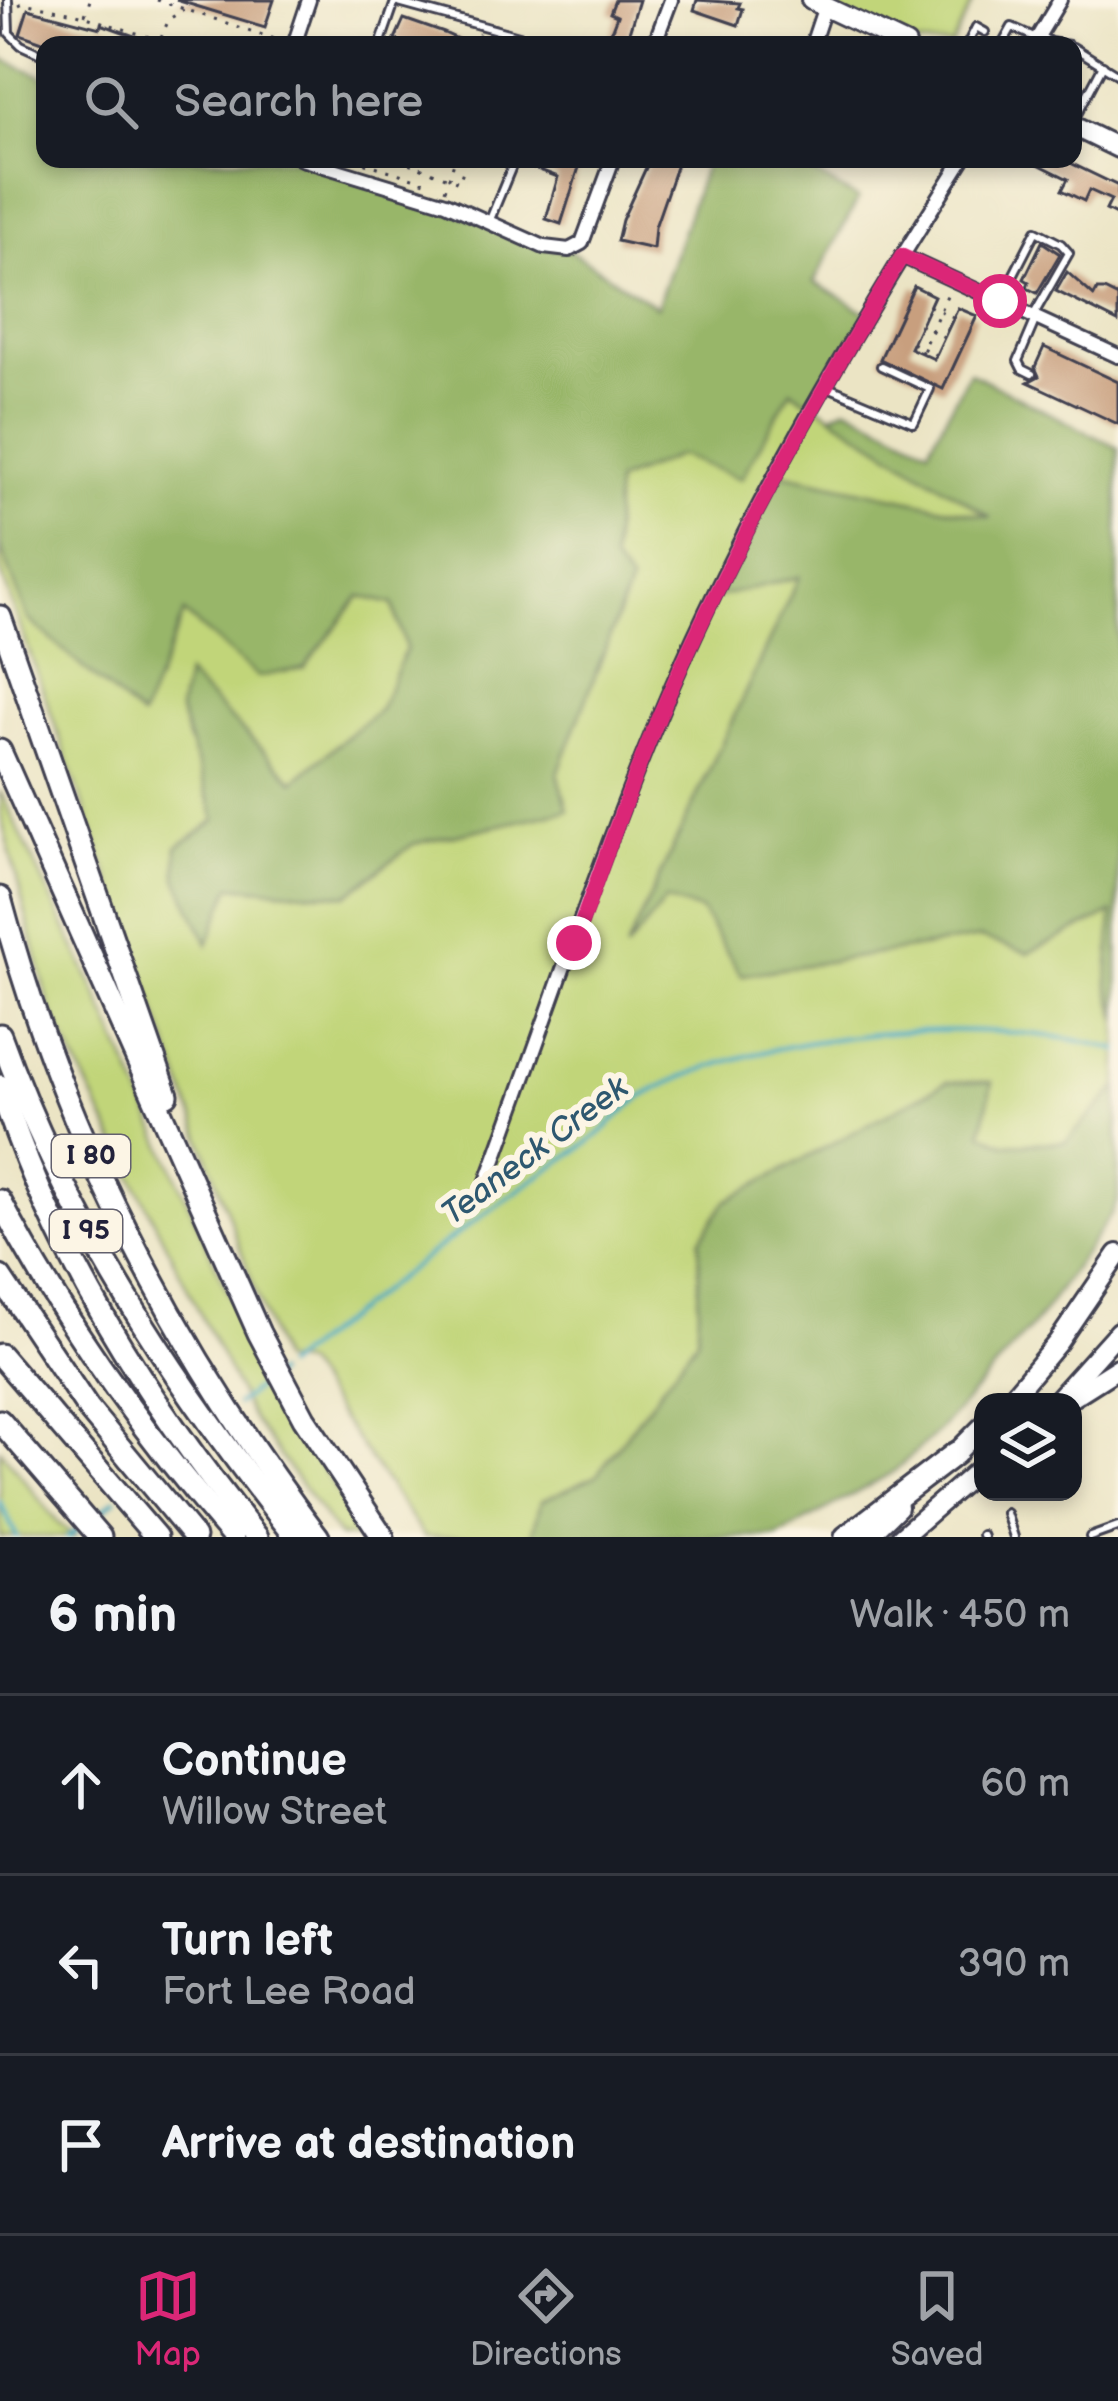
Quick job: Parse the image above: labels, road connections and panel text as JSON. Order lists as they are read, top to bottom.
{
  "streets": {
    "highway": ["I 80", "I 95"]
  },
  "crossings": [
    ["I 80", "I 95"]
  ],
  "water": ["Teaneck Creek"],
  "page": {
    "search": "Search here",
    "heading": ["6 min", "Walk · 450 m"],
    "list": [
      ["Continue", "Willow Street", "60 m"],
      ["Turn left", "Fort Lee Road", "390 m"],
      "Arrive at destination"
    ],
    "nav": ["Map", "Directions", "Saved"]
  }
}
